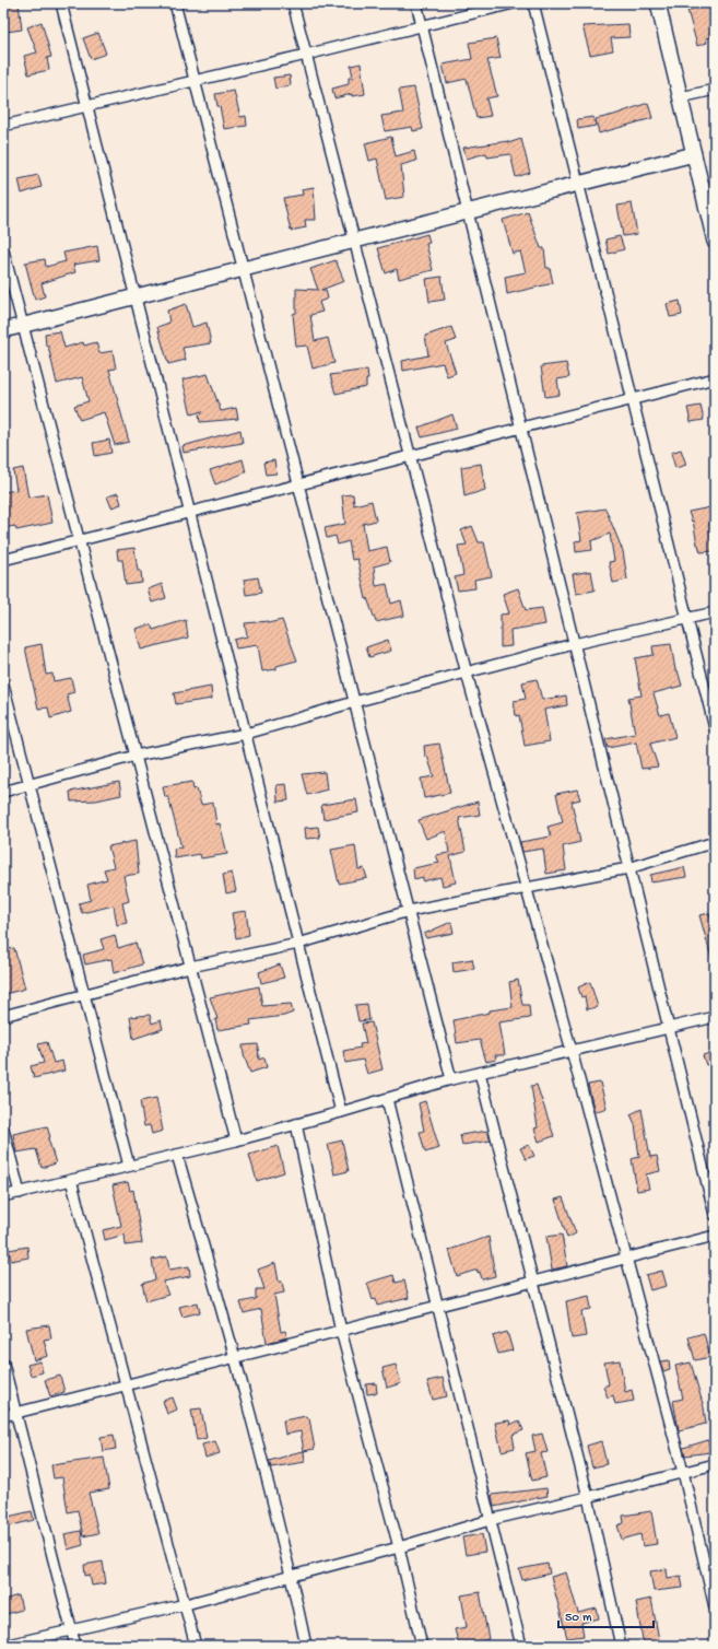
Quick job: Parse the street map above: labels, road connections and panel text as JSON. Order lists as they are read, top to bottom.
{
  "scale_bar": "50 m"
}
